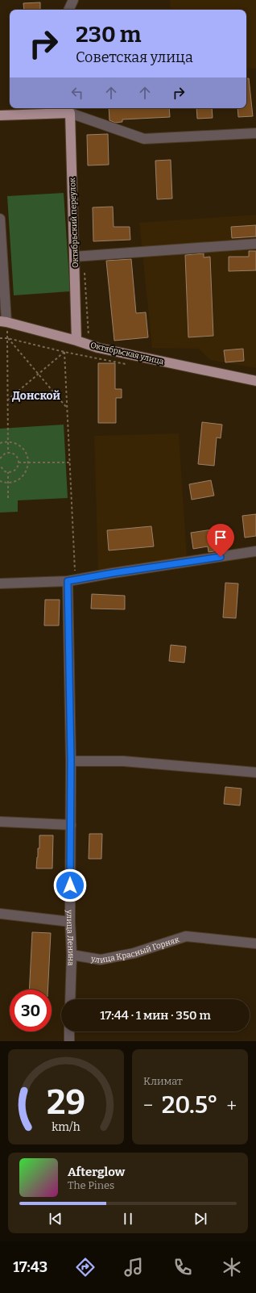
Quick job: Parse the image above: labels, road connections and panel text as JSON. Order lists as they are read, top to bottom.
{
  "streets": {
    "main road": ["Октябрьский переулок", "Октябрьская улица"],
    "street": ["улица Ленина", "улица Красный Горняк"]
  },
  "crossings": [
    ["Октябрьский переулок", "Октябрьская улица"],
    ["улица Ленина", "улица Красный Горняк"]
  ],
  "districts": ["Донской"],
  "page": {
    "turn": ["230 m", "Советская улица"],
    "limit": "30",
    "trip": "17:44 · 1 мин · 350 m",
    "tile": "Климат",
    "heat": ["−", "20.5°", "+"],
    "song": ["Afterglow", "The Pines"],
    "tabs": "17:43",
    "gauge": ["29", "km/h"]
  }
}
